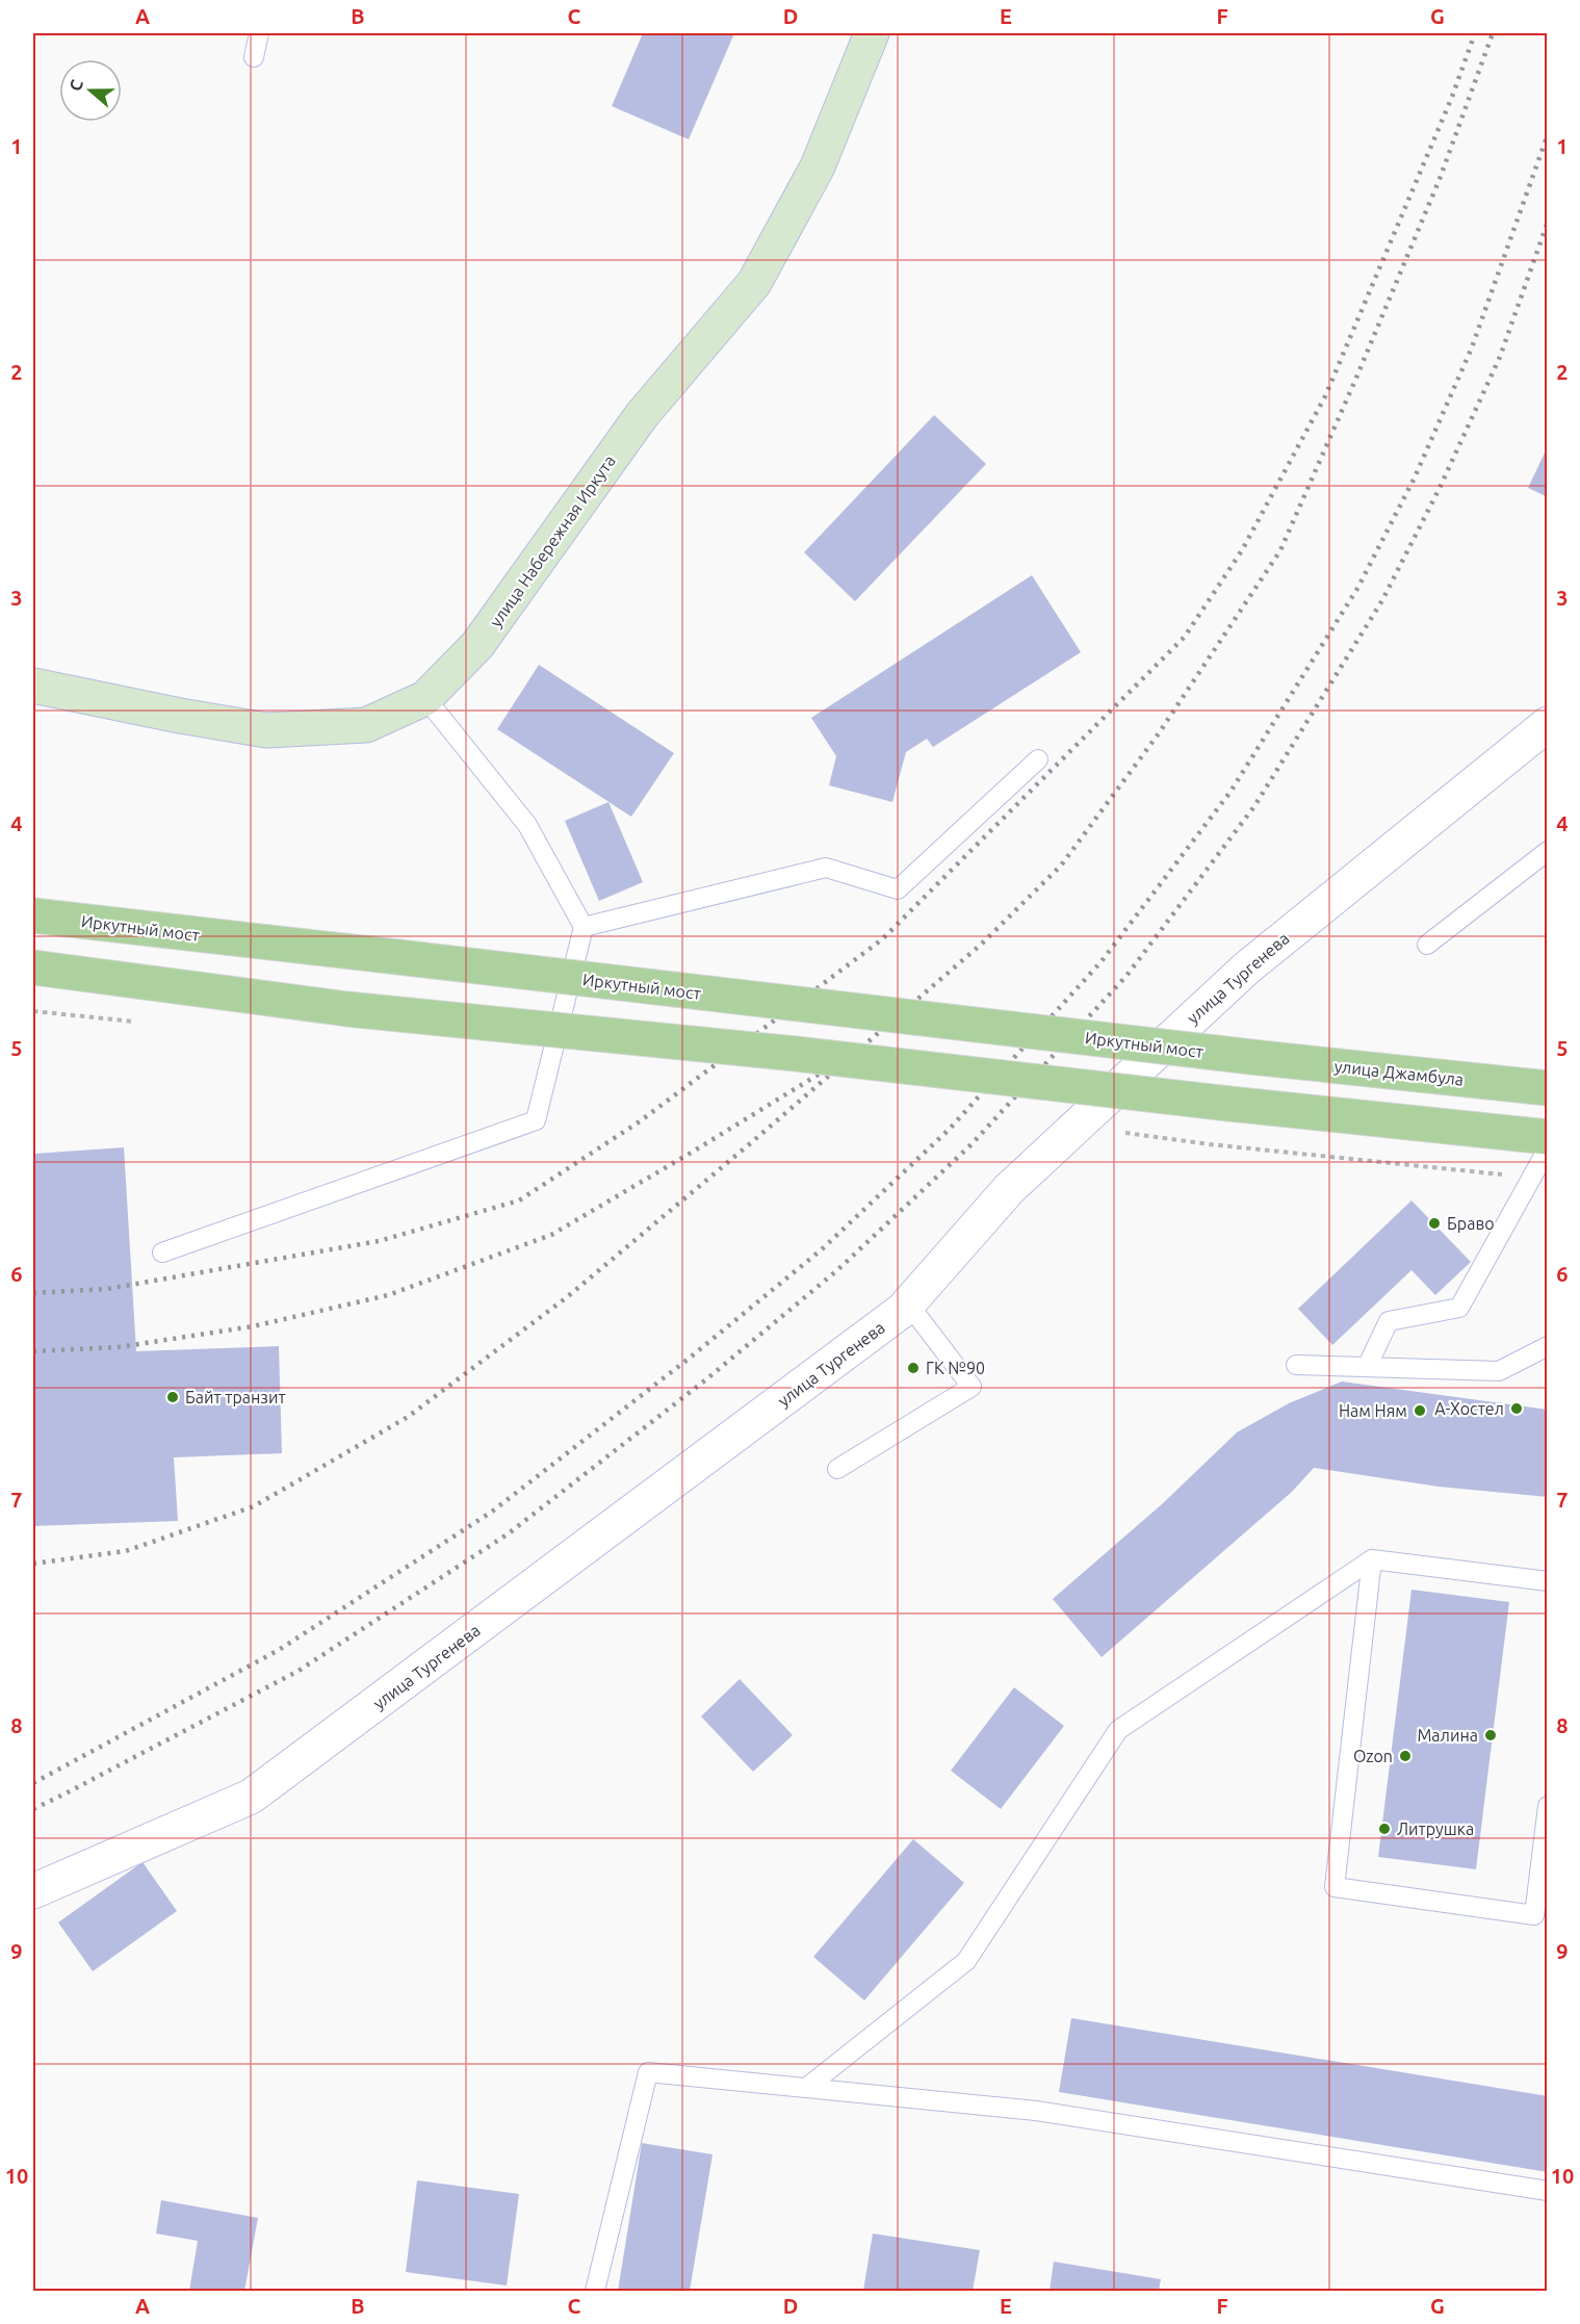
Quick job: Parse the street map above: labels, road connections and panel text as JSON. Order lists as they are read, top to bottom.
{
  "streets": {
    "main road": ["улица Набережная Иркута", "Иркутный мост", "улица Джамбула"],
    "street": ["улица Тургенева"]
  },
  "crossings": [
    ["Иркутный мост", "улица Джамбула"]
  ],
  "places": [
    "Браво",
    "ГК №90",
    "Байт транзит",
    "А-Хостел",
    "Нам Ням",
    "Малина",
    "Ozon",
    "Литрушка"
  ],
  "north": "left",
  "grid": {
    "columns": [
      "A",
      "B",
      "C",
      "D",
      "E",
      "F",
      "G"
    ],
    "rows": [
      "1",
      "2",
      "3",
      "4",
      "5",
      "6",
      "7",
      "8",
      "9",
      "10"
    ]
  }
}
